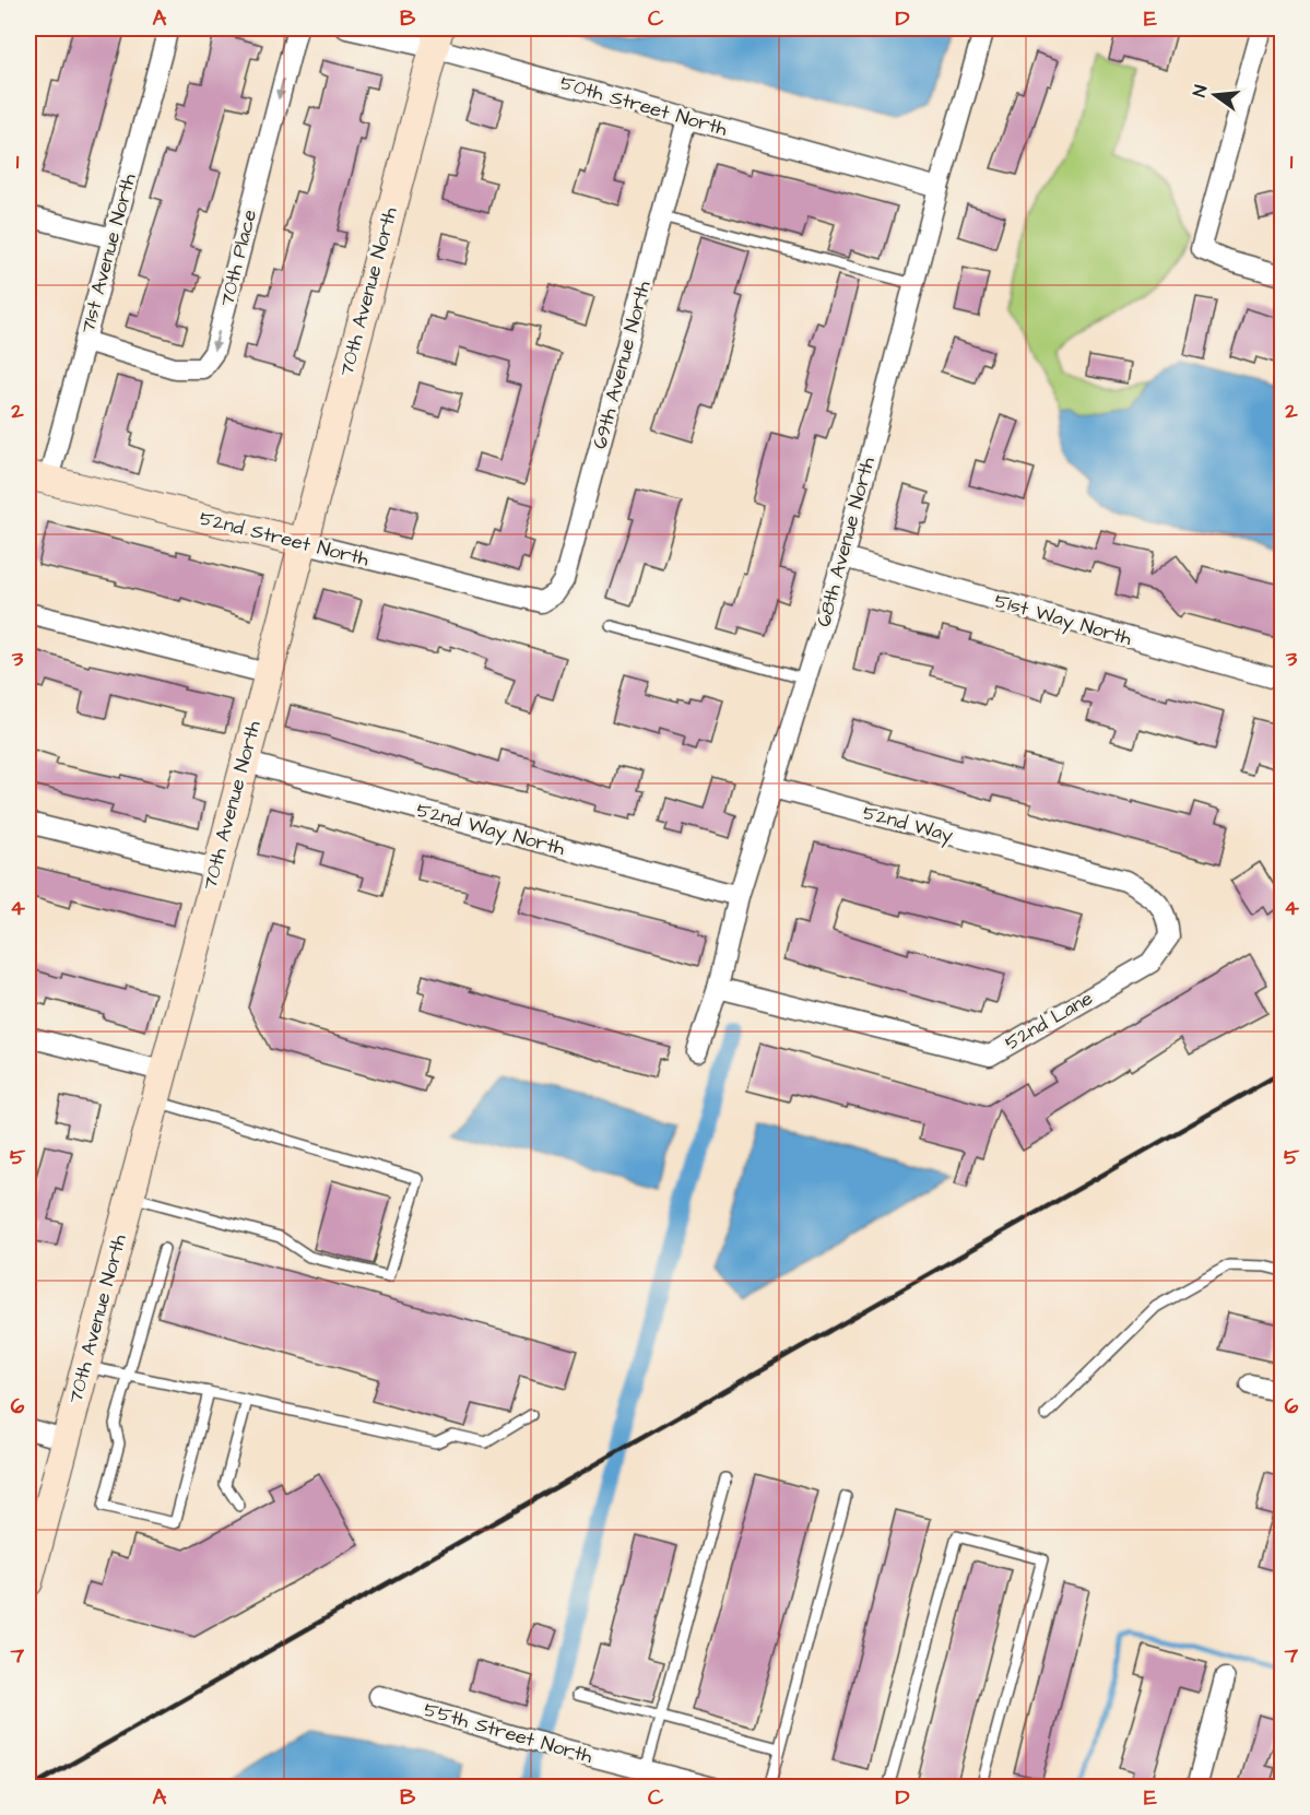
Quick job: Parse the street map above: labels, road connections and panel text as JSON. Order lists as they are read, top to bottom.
{
  "streets": {
    "street": [
      "50th Street North",
      "71st Avenue North",
      "70th Place",
      "70th Avenue North",
      "69th Avenue North",
      "52nd Street North",
      "68th Avenue North",
      "51st Way North",
      "52nd Way",
      "52nd Way North",
      "52nd Lane",
      "55th Street North"
    ]
  },
  "crossings": [
    ["50th Street North", "70th Avenue North"],
    ["50th Street North", "69th Avenue North"],
    ["50th Street North", "68th Avenue North"],
    ["71st Avenue North", "70th Place"],
    ["71st Avenue North", "52nd Street North"],
    ["70th Avenue North", "52nd Street North"],
    ["70th Avenue North", "52nd Way North"],
    ["69th Avenue North", "52nd Street North"],
    ["68th Avenue North", "51st Way North"],
    ["68th Avenue North", "52nd Way"],
    ["68th Avenue North", "52nd Way North"],
    ["68th Avenue North", "52nd Lane"],
    ["52nd Way", "52nd Lane"]
  ],
  "north": "left",
  "grid": {
    "columns": [
      "A",
      "B",
      "C",
      "D",
      "E"
    ],
    "rows": [
      "1",
      "2",
      "3",
      "4",
      "5",
      "6",
      "7"
    ]
  }
}
